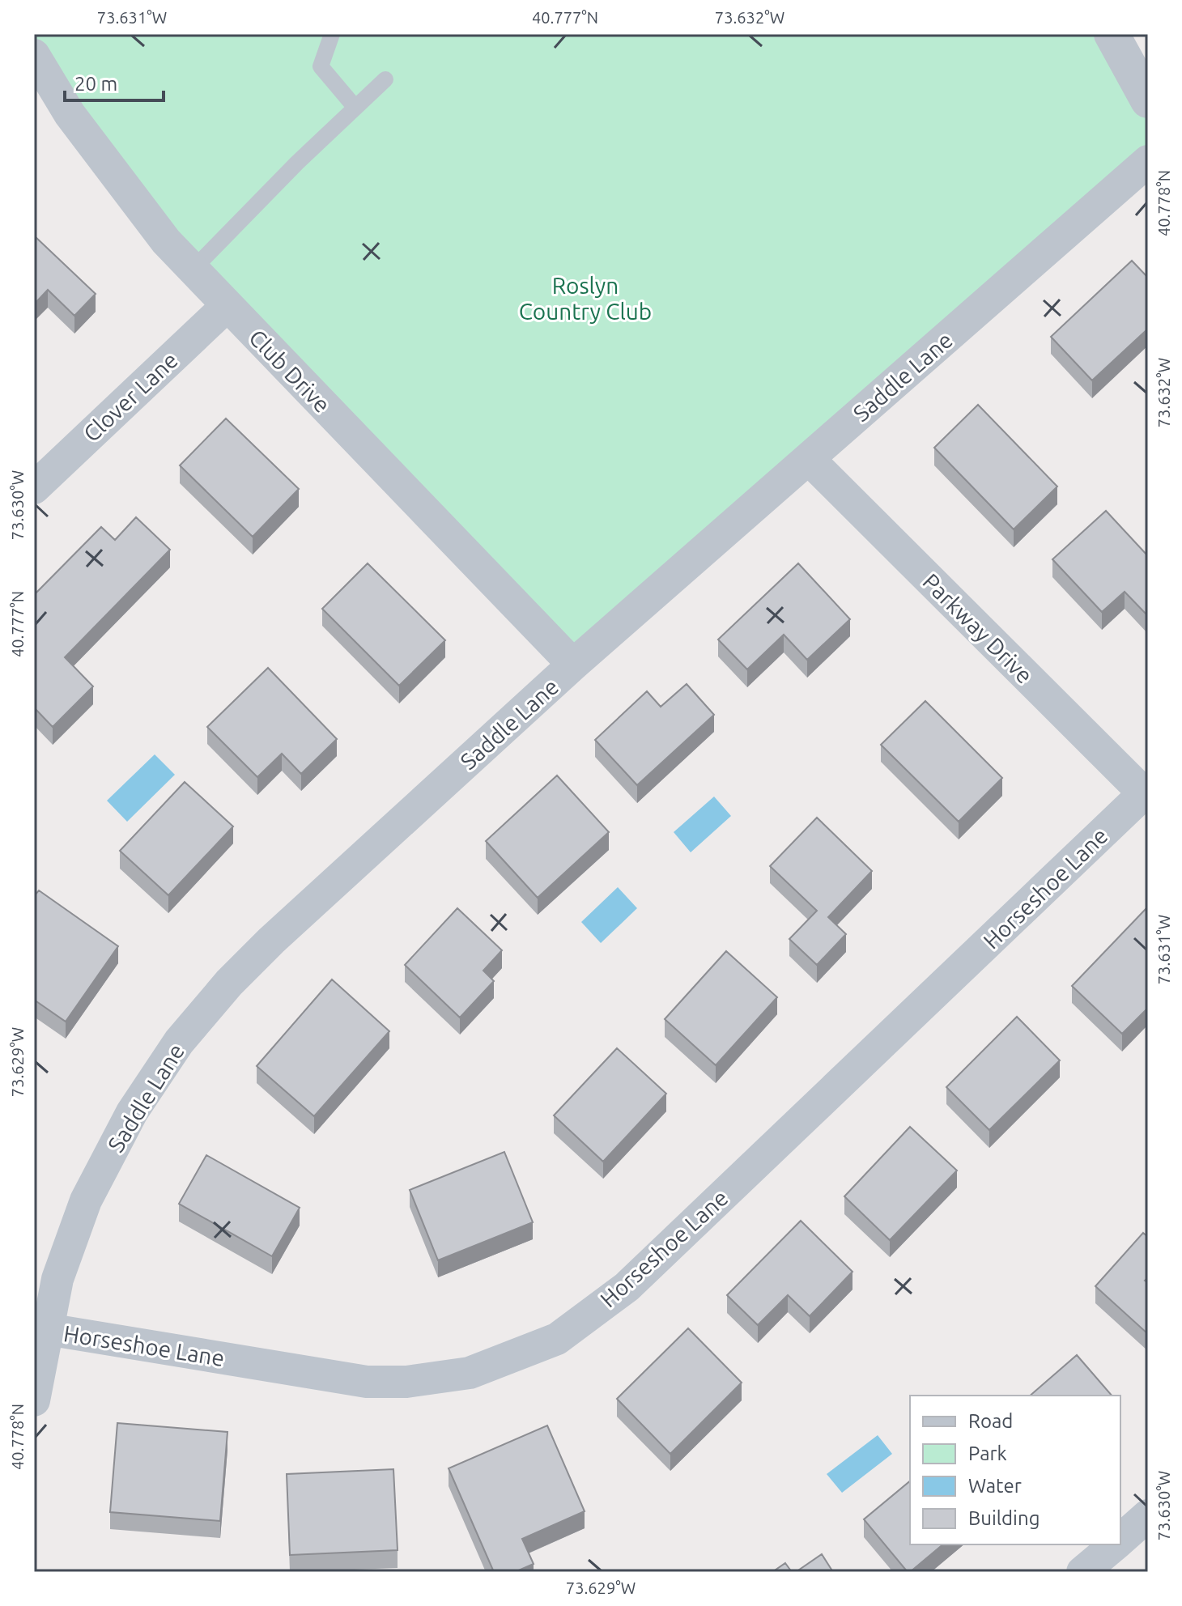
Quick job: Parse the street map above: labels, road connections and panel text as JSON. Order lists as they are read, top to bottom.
{
  "streets": {
    "street": [
      "Club Drive",
      "Saddle Lane",
      "Clover Lane",
      "Parkway Drive",
      "Horseshoe Lane"
    ]
  },
  "crossings": [
    ["Club Drive", "Saddle Lane"],
    ["Club Drive", "Clover Lane"],
    ["Saddle Lane", "Parkway Drive"],
    ["Saddle Lane", "Horseshoe Lane"],
    ["Parkway Drive", "Horseshoe Lane"]
  ],
  "parks": ["Roslyn Country Club"],
  "legend": [
    "Road",
    "Park",
    "Water",
    "Building"
  ],
  "scale_bar": "20 m",
  "coordinates": [
    "73.631°W",
    "40.777°N",
    "73.632°W",
    "40.778°N",
    "73.630°W",
    "73.629°W"
  ]
}
